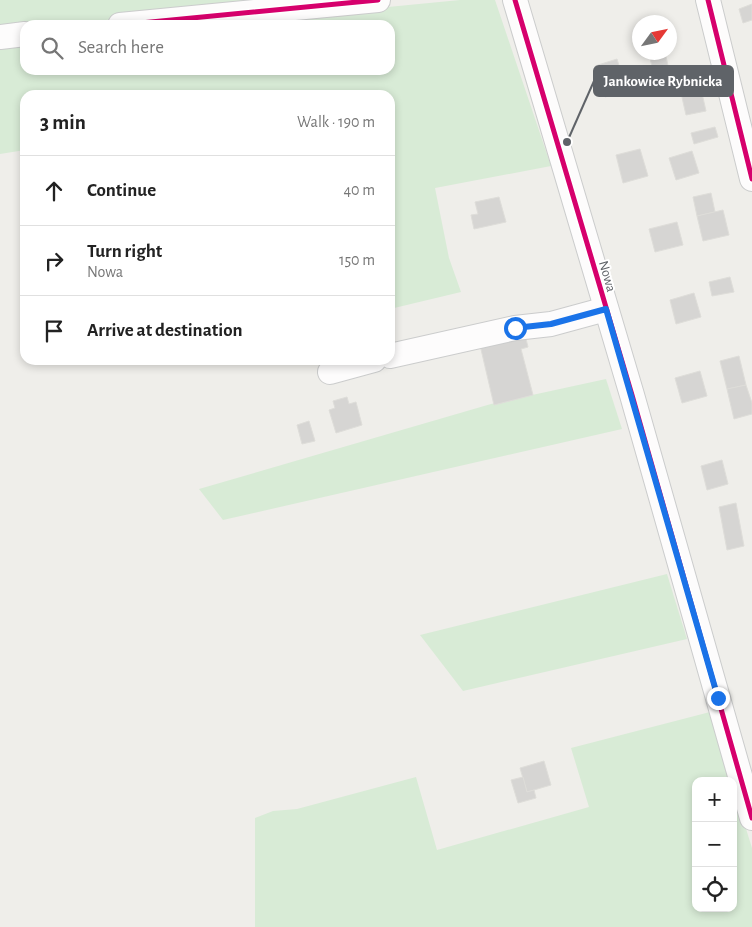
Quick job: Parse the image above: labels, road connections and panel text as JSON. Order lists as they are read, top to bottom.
{
  "streets": {
    "street": ["Nowa"]
  },
  "places": ["Jankowice Rybnicka"],
  "north": "top right",
  "page": {
    "search": "Search here",
    "heading": ["3 min", "Walk · 190 m"],
    "list": [
      ["Continue", "40 m"],
      ["Turn right", "Nowa", "150 m"],
      "Arrive at destination"
    ],
    "map_buttons": ["+", "−"]
  }
}
